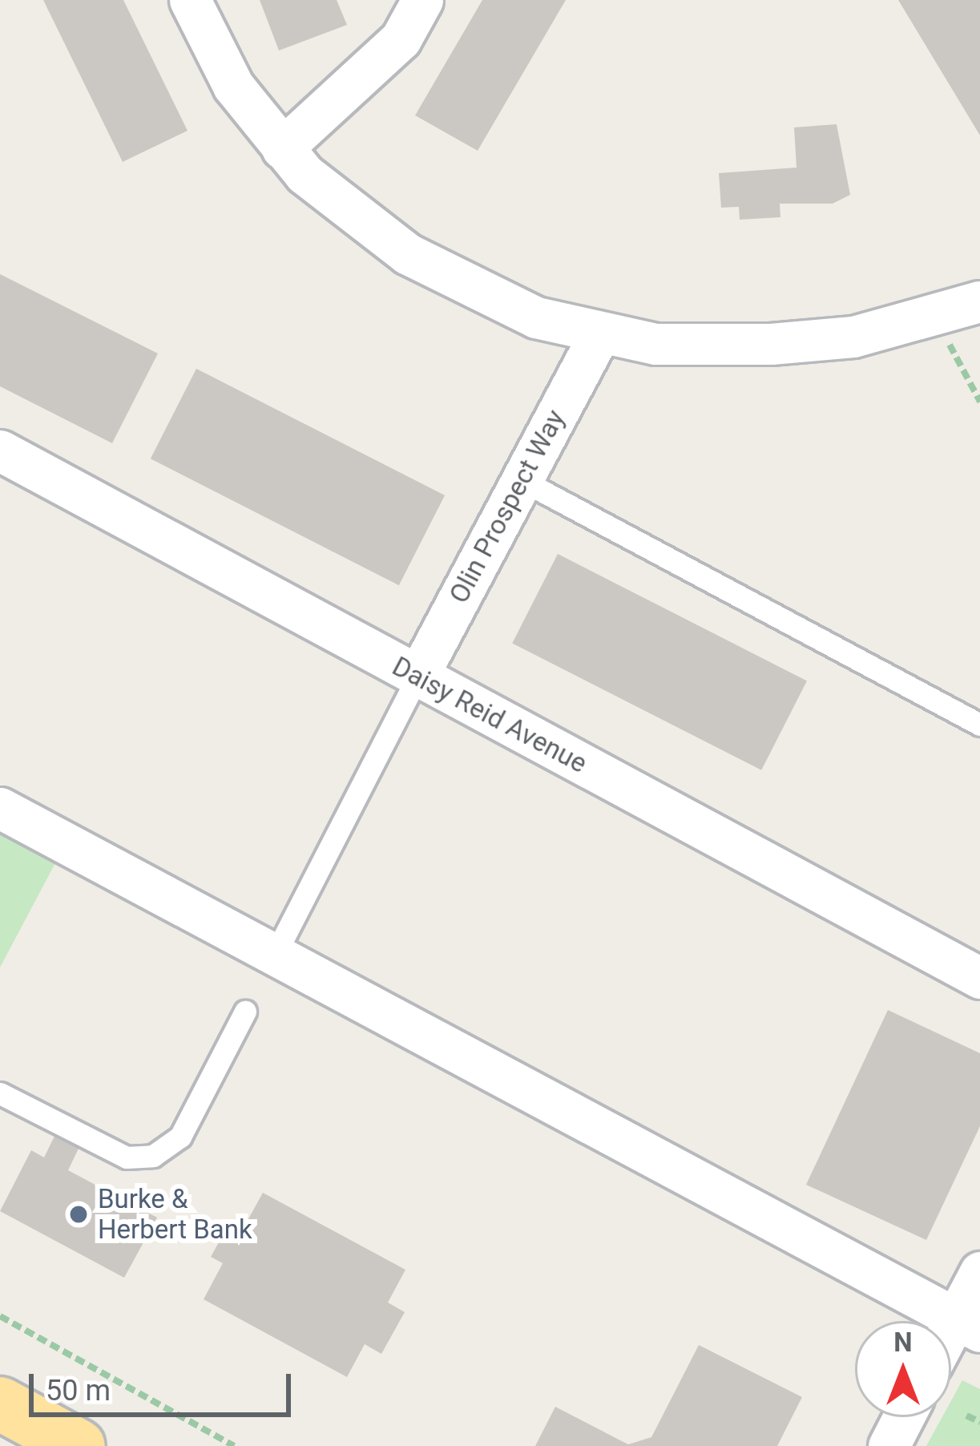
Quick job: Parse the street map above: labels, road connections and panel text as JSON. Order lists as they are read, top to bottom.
{
  "streets": {
    "street": ["Olin Prospect Way", "Daisy Reid Avenue"]
  },
  "crossings": [
    ["Olin Prospect Way", "Daisy Reid Avenue"]
  ],
  "places": ["Burke & Herbert Bank"],
  "scale_bar": "50 m",
  "north": "top"
}
